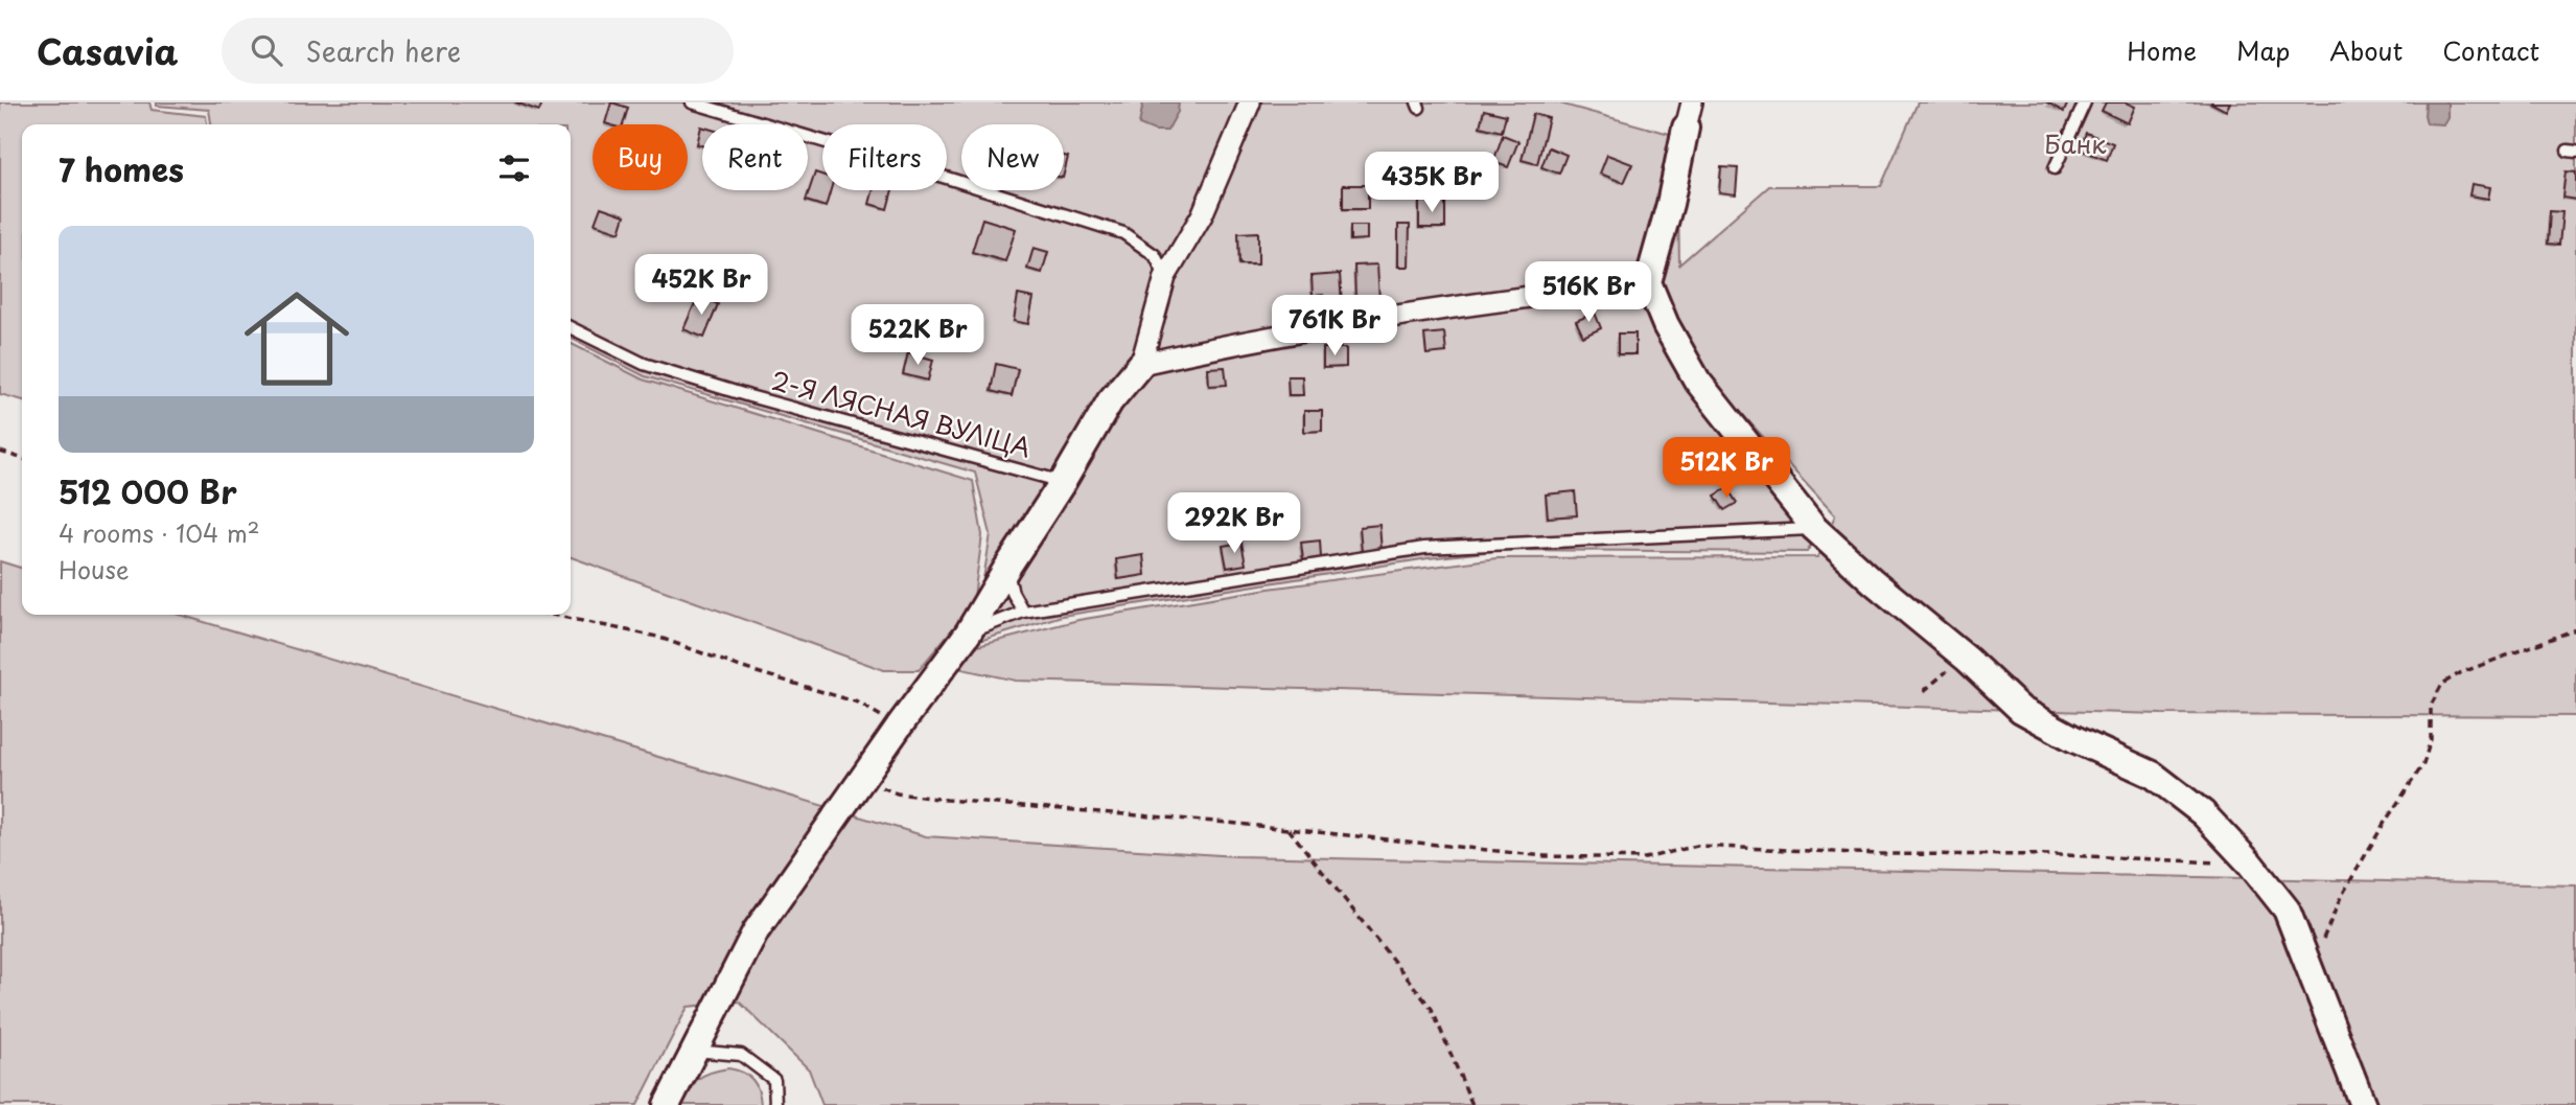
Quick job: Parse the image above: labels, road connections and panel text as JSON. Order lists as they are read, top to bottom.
{
  "streets": {
    "lane": ["2-Я ЛЯСНАЯ ВУЛІЦА"]
  },
  "parks": ["Банк"],
  "page": {
    "header": "Casavia",
    "search": "Search here",
    "nav": [
      "Home",
      "Map",
      "About",
      "Contact"
    ],
    "chip": [
      "Buy",
      "Rent",
      "Filters",
      "New"
    ],
    "heading": "7 homes",
    "price": [
      "435K Br",
      "452K Br",
      "516K Br",
      "761K Br",
      "522K Br",
      "512K Br",
      "292K Br"
    ],
    "list": [
      {
        "name": "512 000 Br",
        "note": "4 rooms · 104 m² · House"
      }
    ]
  }
}
